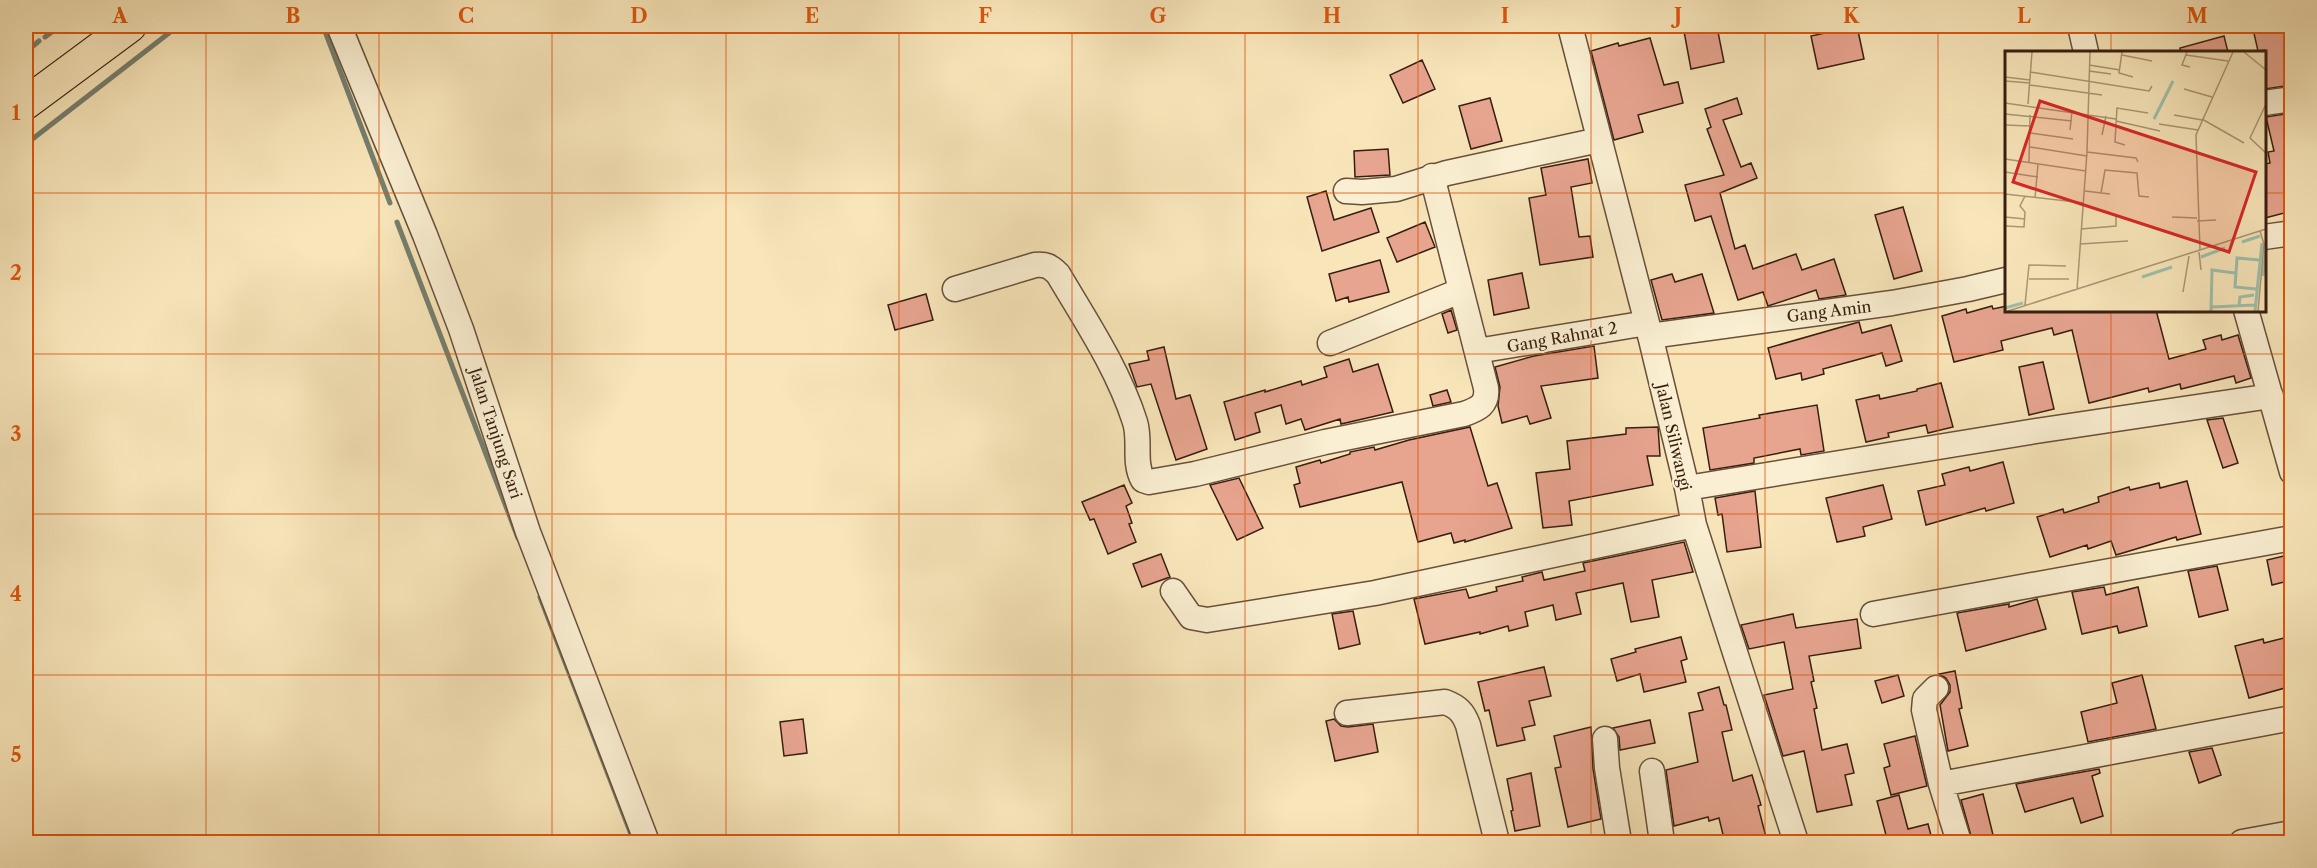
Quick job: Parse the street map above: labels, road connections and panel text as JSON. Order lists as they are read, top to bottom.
{
  "streets": {
    "street": [
      "Gang Amin",
      "Gang Rahnat 2",
      "Jalan Tanjung Sari",
      "Jalan Siliwangi"
    ]
  },
  "crossings": [
    ["Gang Amin", "Gang Rahnat 2"],
    ["Gang Amin", "Jalan Siliwangi"],
    ["Gang Rahnat 2", "Jalan Siliwangi"]
  ],
  "grid": {
    "columns": [
      "A",
      "B",
      "C",
      "D",
      "E",
      "F",
      "G",
      "H",
      "I",
      "J",
      "K",
      "L",
      "M"
    ],
    "rows": [
      "1",
      "2",
      "3",
      "4",
      "5"
    ]
  }
}
